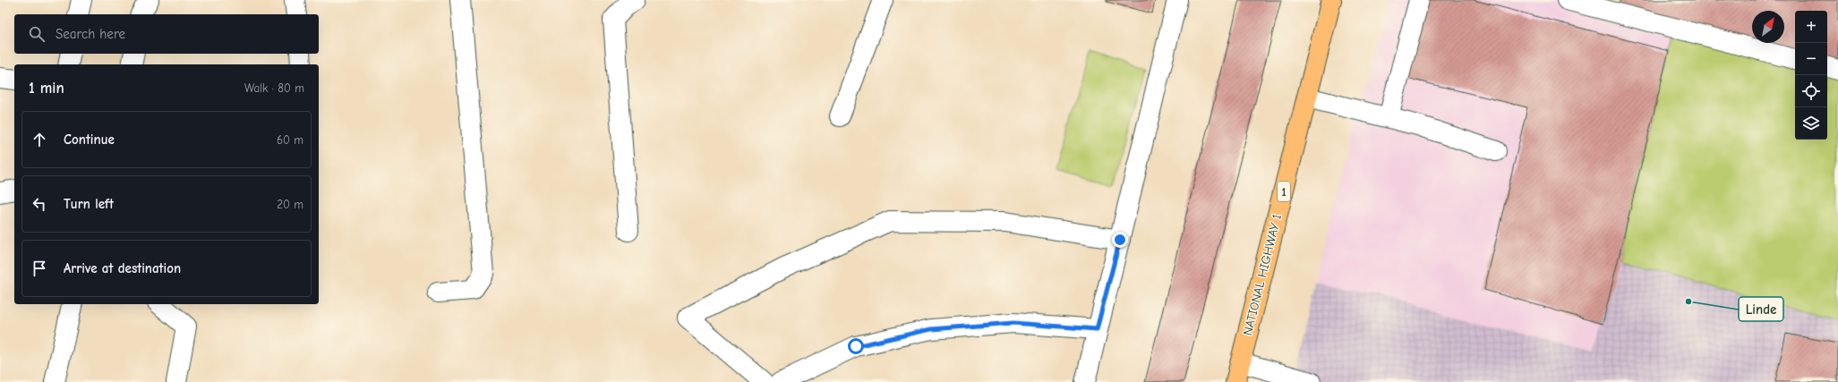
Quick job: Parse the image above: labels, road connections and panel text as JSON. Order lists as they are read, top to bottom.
{
  "streets": {
    "highway": ["1", "NATIONAL HIGHWAY 1"]
  },
  "places": ["Linde"],
  "north": "top right",
  "page": {
    "map_buttons": ["+", "−"],
    "search": "Search here",
    "heading": ["1 min", "Walk · 80 m"],
    "list": [
      ["Continue", "60 m"],
      ["Turn left", "20 m"],
      "Arrive at destination"
    ]
  }
}
